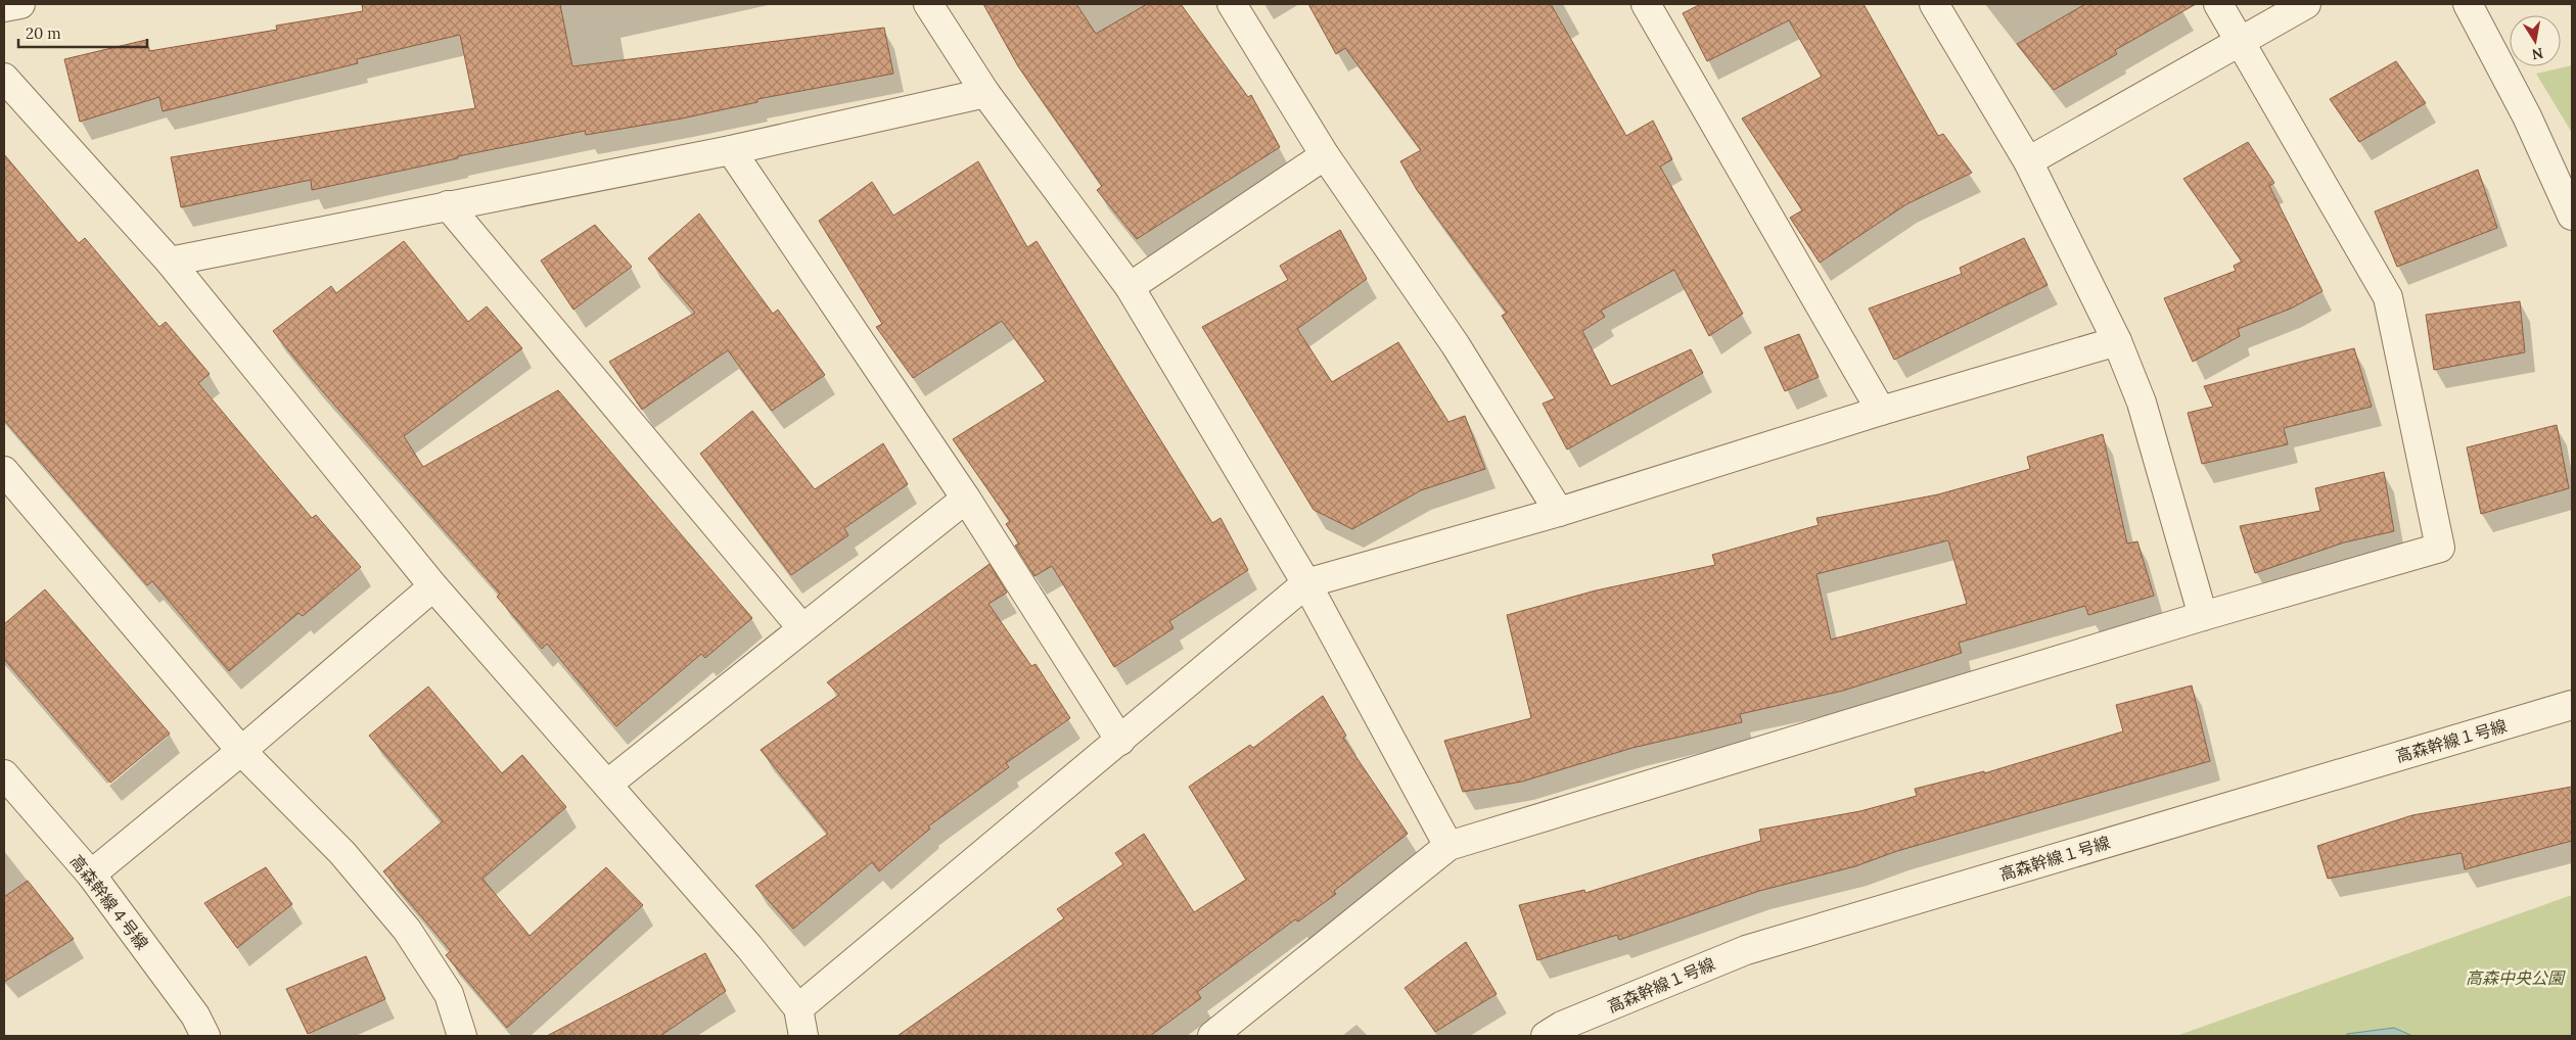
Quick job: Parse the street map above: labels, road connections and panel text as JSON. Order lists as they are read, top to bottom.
{
  "streets": {
    "street": ["高森幹線１号線", "高森幹線４号線"]
  },
  "parks": ["高森中央公園"],
  "scale_bar": "20 m",
  "north": "bottom"
}
